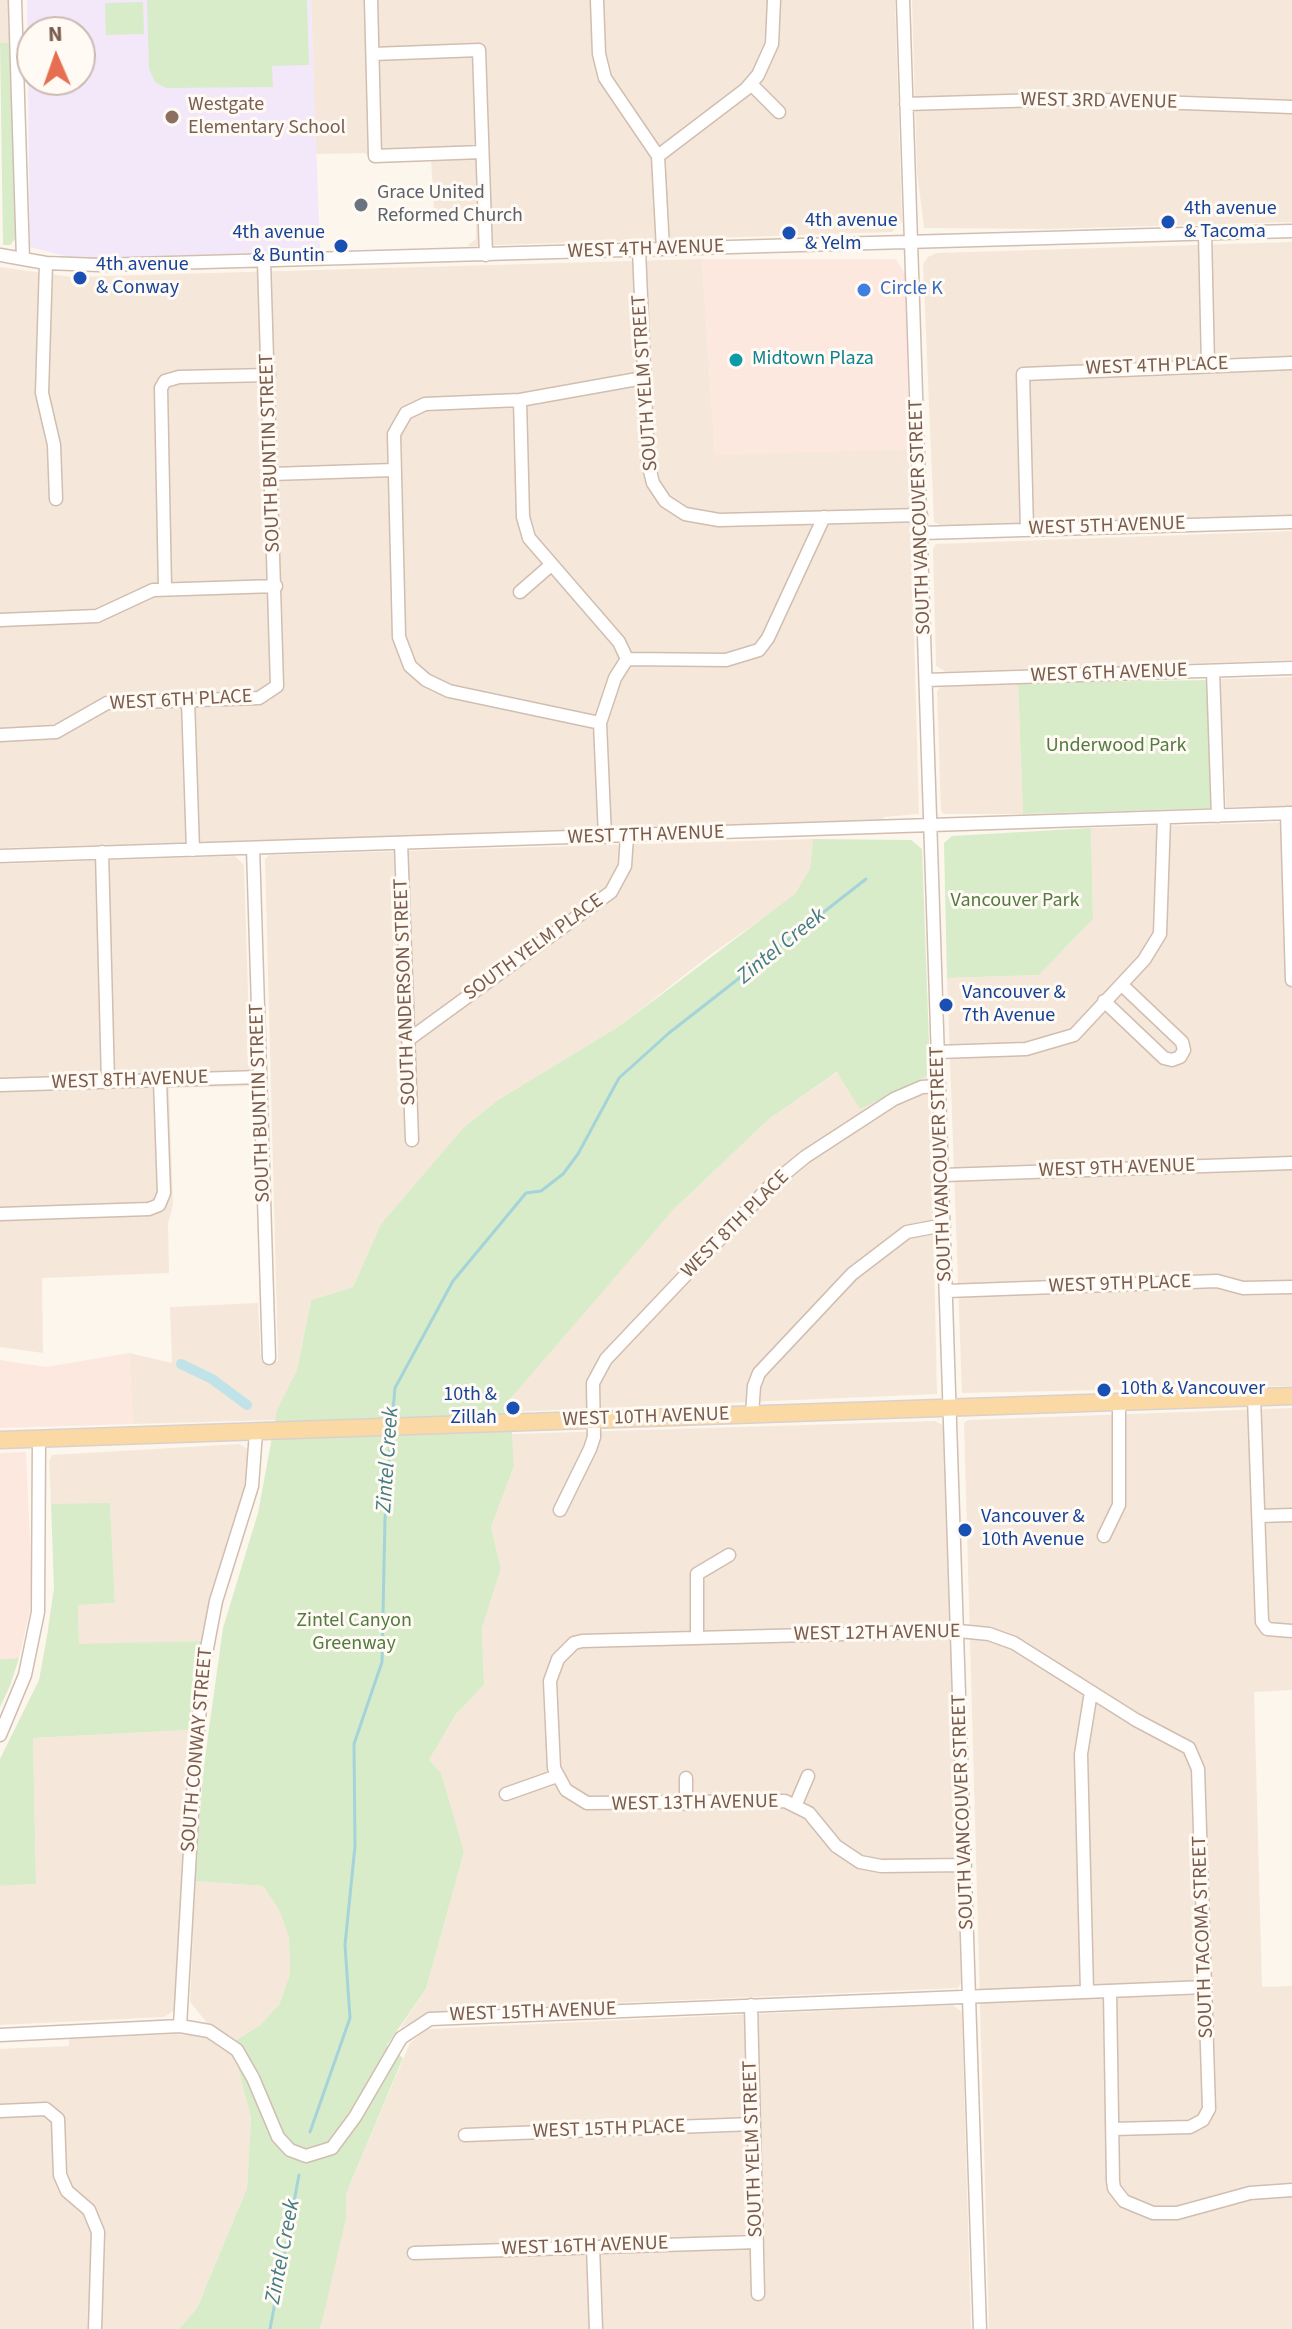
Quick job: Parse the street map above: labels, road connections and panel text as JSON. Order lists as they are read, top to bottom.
{
  "streets": {
    "main road": ["WEST 10TH AVENUE"],
    "street": [
      "WEST 3RD AVENUE",
      "WEST 4TH AVENUE",
      "WEST 4TH PLACE",
      "SOUTH YELM STREET",
      "SOUTH BUNTIN STREET",
      "SOUTH VANCOUVER STREET",
      "WEST 5TH AVENUE",
      "WEST 6TH AVENUE",
      "WEST 6TH PLACE",
      "WEST 7TH AVENUE",
      "SOUTH YELM PLACE",
      "SOUTH ANDERSON STREET",
      "WEST 8TH AVENUE",
      "WEST 9TH AVENUE",
      "WEST 8TH PLACE",
      "WEST 9TH PLACE",
      "WEST 12TH AVENUE",
      "SOUTH CONWAY STREET",
      "WEST 13TH AVENUE",
      "SOUTH TACOMA STREET",
      "WEST 15TH AVENUE",
      "WEST 15TH PLACE",
      "WEST 16TH AVENUE"
    ]
  },
  "crossings": [
    ["WEST 3RD AVENUE", "SOUTH VANCOUVER STREET"],
    ["WEST 4TH AVENUE", "SOUTH YELM STREET"],
    ["WEST 4TH AVENUE", "SOUTH BUNTIN STREET"],
    ["WEST 4TH AVENUE", "SOUTH VANCOUVER STREET"],
    ["WEST 4TH PLACE", "WEST 5TH AVENUE"],
    ["SOUTH YELM STREET", "WEST 15TH AVENUE"],
    ["SOUTH YELM STREET", "WEST 15TH PLACE"],
    ["SOUTH YELM STREET", "WEST 16TH AVENUE"],
    ["SOUTH BUNTIN STREET", "WEST 6TH PLACE"],
    ["SOUTH BUNTIN STREET", "WEST 7TH AVENUE"],
    ["SOUTH BUNTIN STREET", "WEST 8TH AVENUE"],
    ["SOUTH VANCOUVER STREET", "WEST 5TH AVENUE"],
    ["SOUTH VANCOUVER STREET", "WEST 6TH AVENUE"],
    ["SOUTH VANCOUVER STREET", "WEST 7TH AVENUE"],
    ["SOUTH VANCOUVER STREET", "WEST 9TH AVENUE"],
    ["SOUTH VANCOUVER STREET", "WEST 8TH PLACE"],
    ["SOUTH VANCOUVER STREET", "WEST 9TH PLACE"],
    ["SOUTH VANCOUVER STREET", "WEST 10TH AVENUE"],
    ["SOUTH VANCOUVER STREET", "WEST 12TH AVENUE"],
    ["SOUTH VANCOUVER STREET", "WEST 13TH AVENUE"],
    ["SOUTH VANCOUVER STREET", "WEST 15TH AVENUE"],
    ["WEST 7TH AVENUE", "SOUTH YELM PLACE"],
    ["WEST 7TH AVENUE", "SOUTH ANDERSON STREET"],
    ["SOUTH YELM PLACE", "SOUTH ANDERSON STREET"],
    ["WEST 8TH PLACE", "WEST 10TH AVENUE"],
    ["WEST 10TH AVENUE", "SOUTH CONWAY STREET"],
    ["WEST 12TH AVENUE", "WEST 13TH AVENUE"],
    ["WEST 12TH AVENUE", "SOUTH TACOMA STREET"],
    ["SOUTH CONWAY STREET", "WEST 15TH AVENUE"],
    ["SOUTH TACOMA STREET", "WEST 15TH AVENUE"]
  ],
  "water": ["Zintel Creek"],
  "parks": ["Underwood Park", "Vancouver Park", "Zintel Canyon Greenway"],
  "places": [
    "Westgate Elementary School",
    "Grace United Reformed Church",
    "4th avenue & Tacoma",
    "4th avenue & Yelm",
    "4th avenue & Buntin",
    "4th avenue & Conway",
    "Circle K",
    "Midtown Plaza",
    "Vancouver & 7th Avenue",
    "10th & Vancouver",
    "10th & Zillah",
    "Vancouver & 10th Avenue"
  ],
  "north": "top"
}
